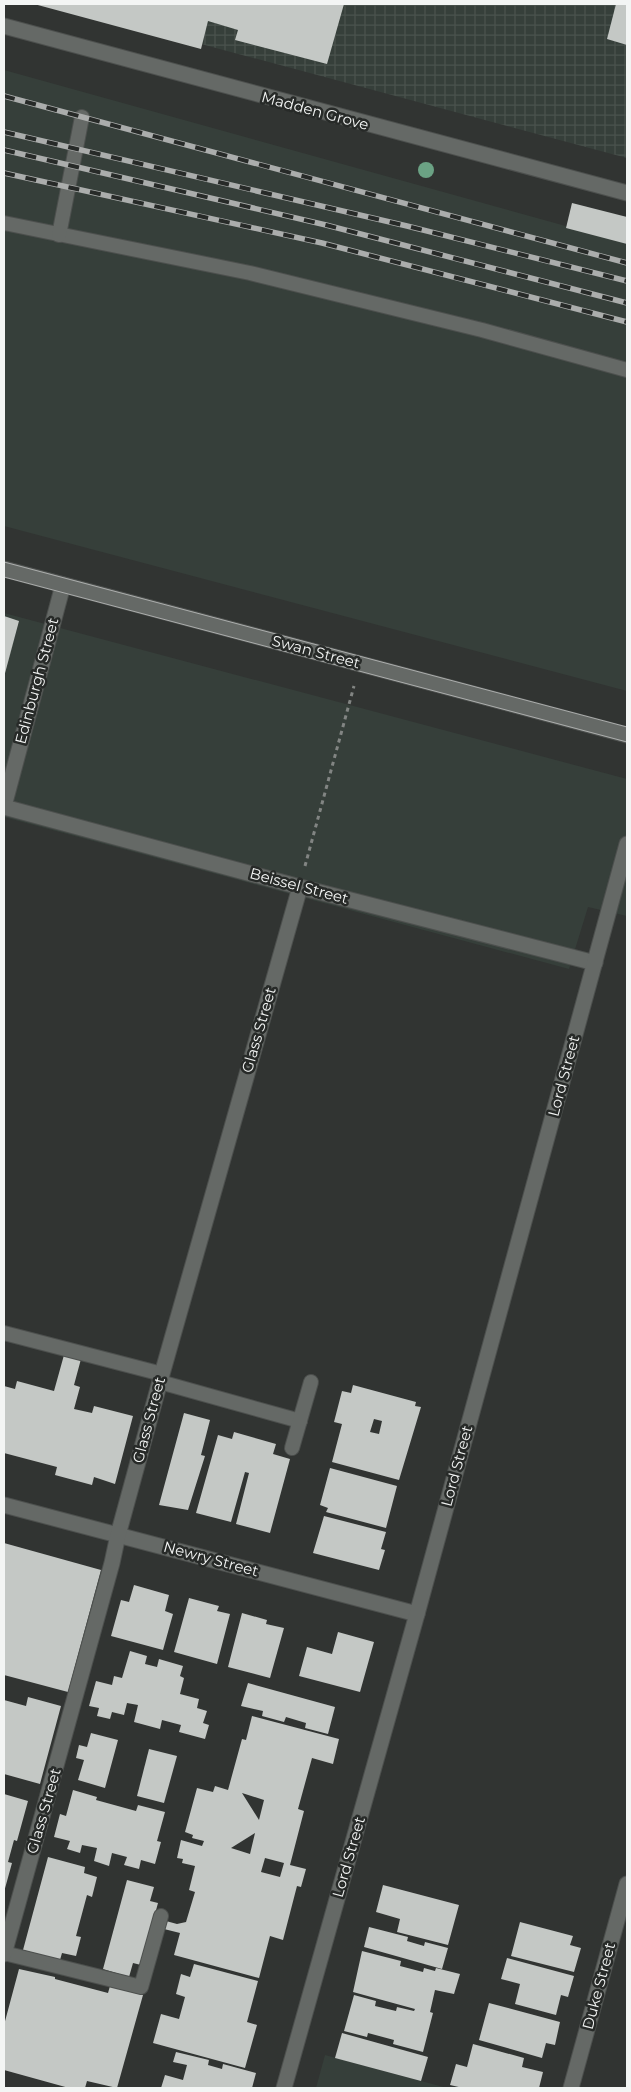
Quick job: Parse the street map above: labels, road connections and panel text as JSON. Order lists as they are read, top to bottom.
{
  "streets": {
    "street": [
      "Madden Grove",
      "Swan Street",
      "Edinburgh Street",
      "Beissel Street",
      "Glass Street",
      "Lord Street",
      "Newry Street",
      "Duke Street"
    ]
  },
  "crossings": [
    ["Swan Street", "Edinburgh Street"],
    ["Edinburgh Street", "Beissel Street"],
    ["Beissel Street", "Glass Street"],
    ["Beissel Street", "Lord Street"],
    ["Glass Street", "Newry Street"],
    ["Lord Street", "Newry Street"]
  ]
}
